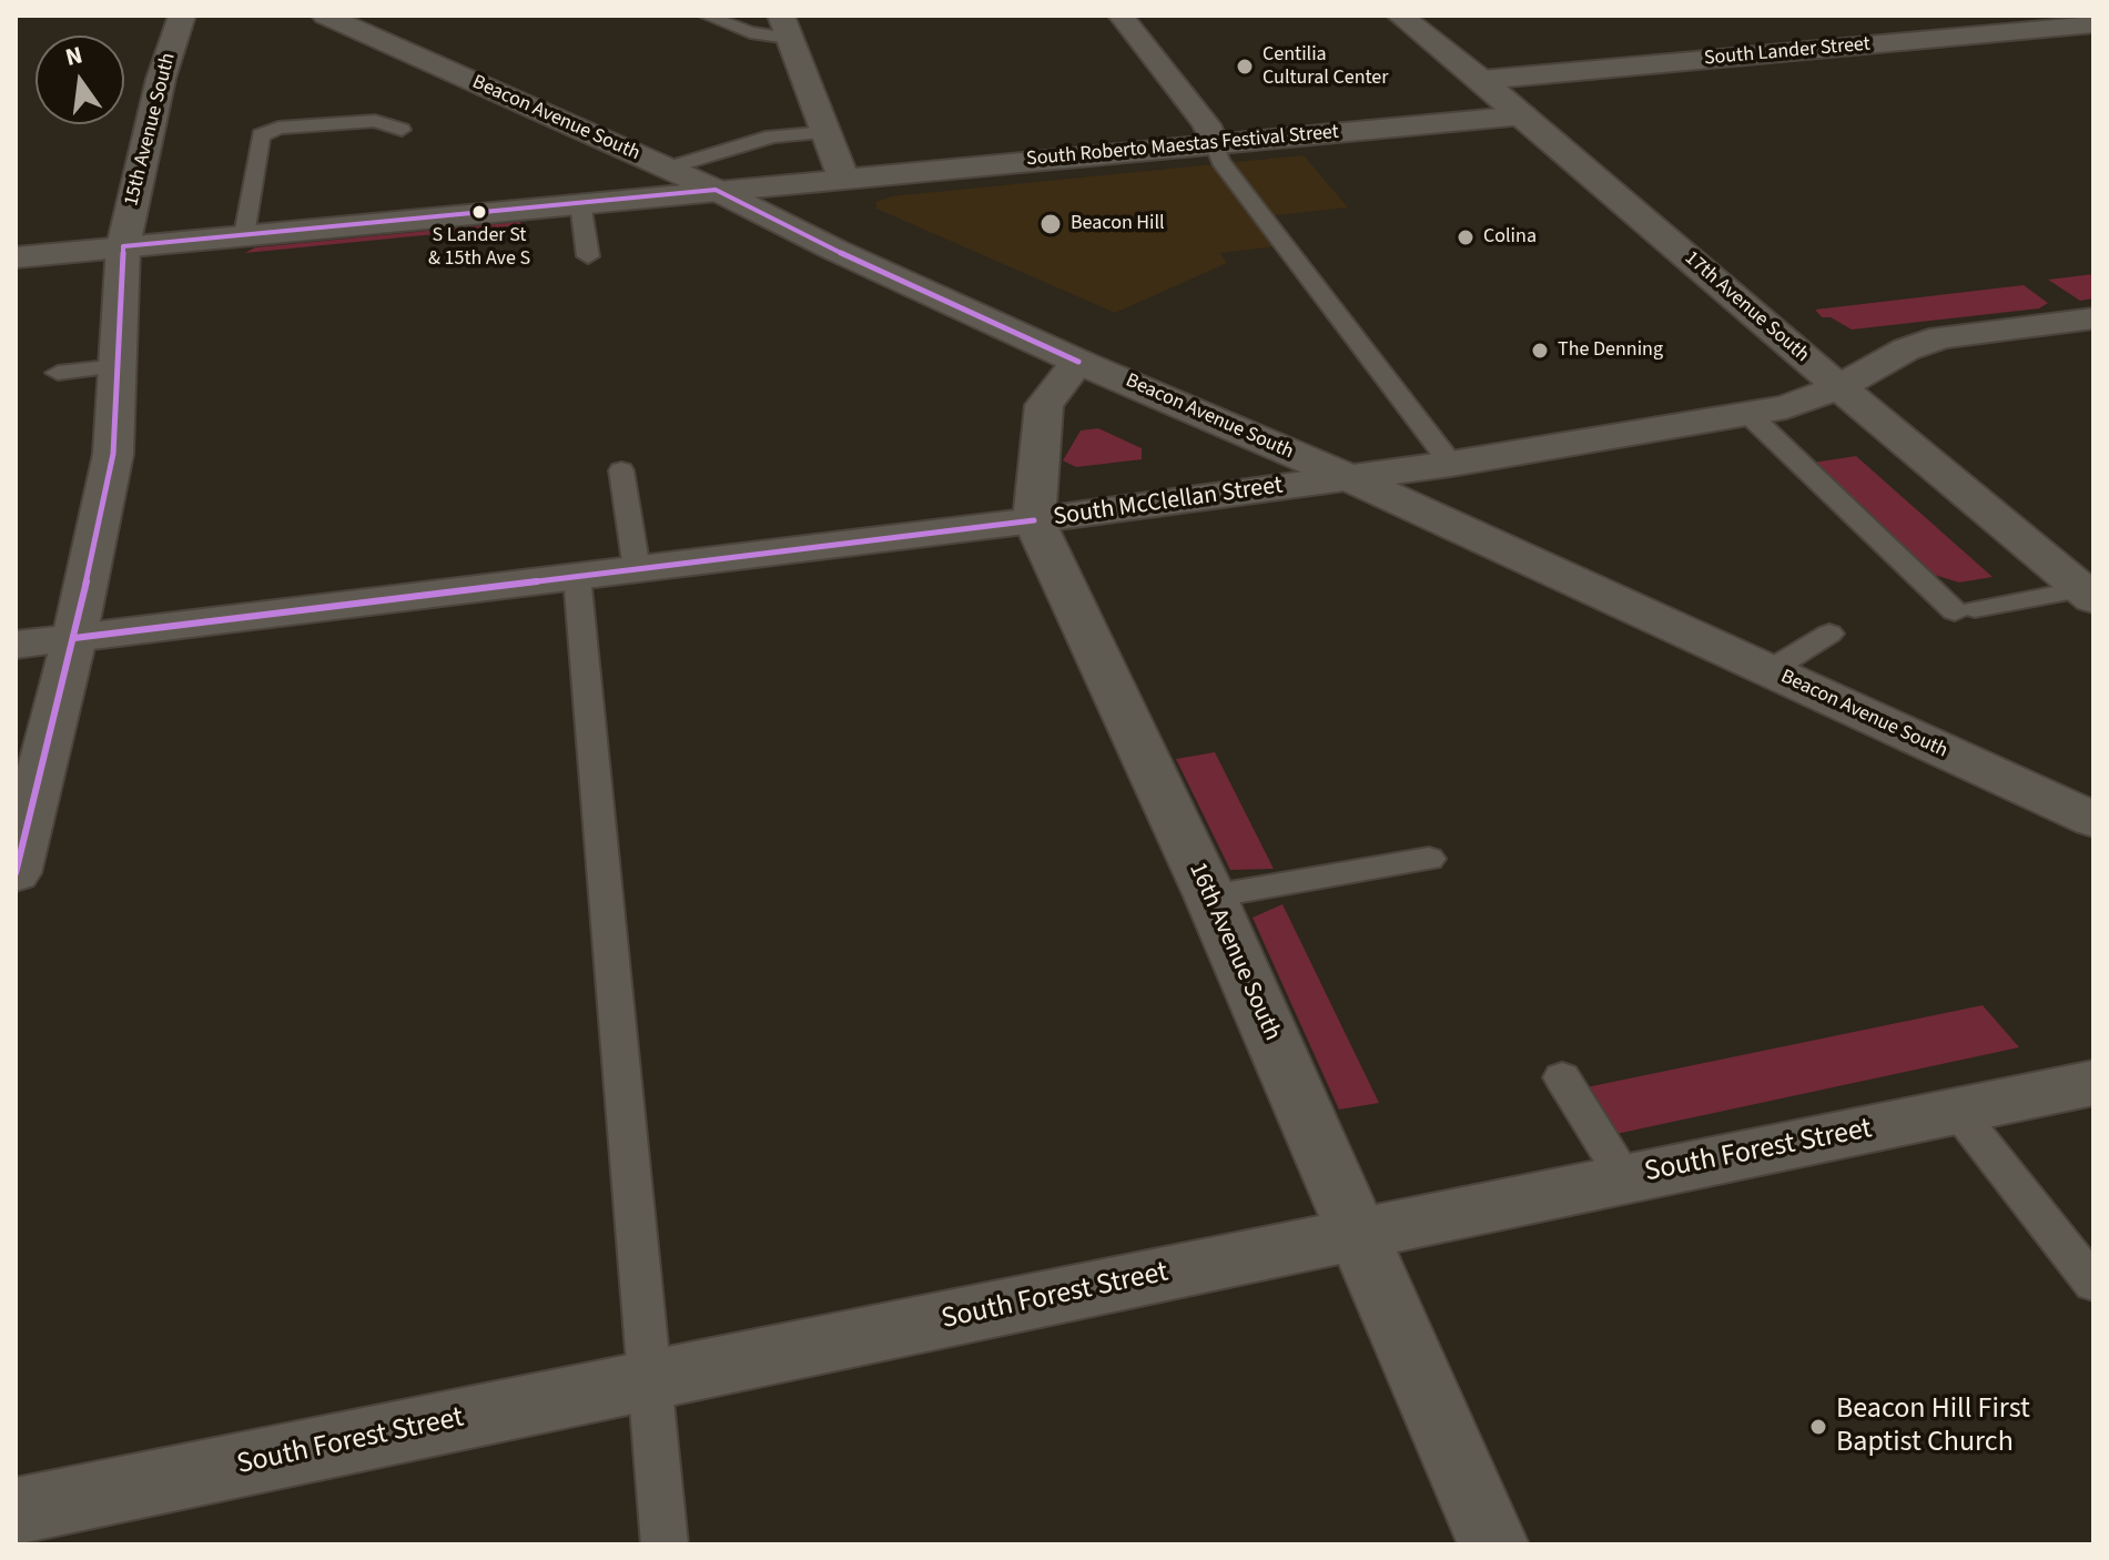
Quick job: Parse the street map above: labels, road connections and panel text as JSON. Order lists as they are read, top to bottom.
{
  "streets": {
    "street": [
      "South Lander Street",
      "Beacon Avenue South",
      "15th Avenue South",
      "South Roberto Maestas Festival Street",
      "17th Avenue South",
      "South McClellan Street",
      "16th Avenue South",
      "South Forest Street"
    ]
  },
  "crossings": [
    ["South Lander Street", "17th Avenue South"],
    ["Beacon Avenue South", "South McClellan Street"],
    ["15th Avenue South", "South McClellan Street"],
    ["South Roberto Maestas Festival Street", "17th Avenue South"],
    ["17th Avenue South", "South McClellan Street"],
    ["South McClellan Street", "16th Avenue South"],
    ["16th Avenue South", "South Forest Street"]
  ],
  "places": [
    "Centilia Cultural Center",
    "S Lander St & 15th Ave S",
    "Beacon Hill",
    "Colina",
    "The Denning",
    "Beacon Hill First Baptist Church"
  ],
  "north": "top"
}
